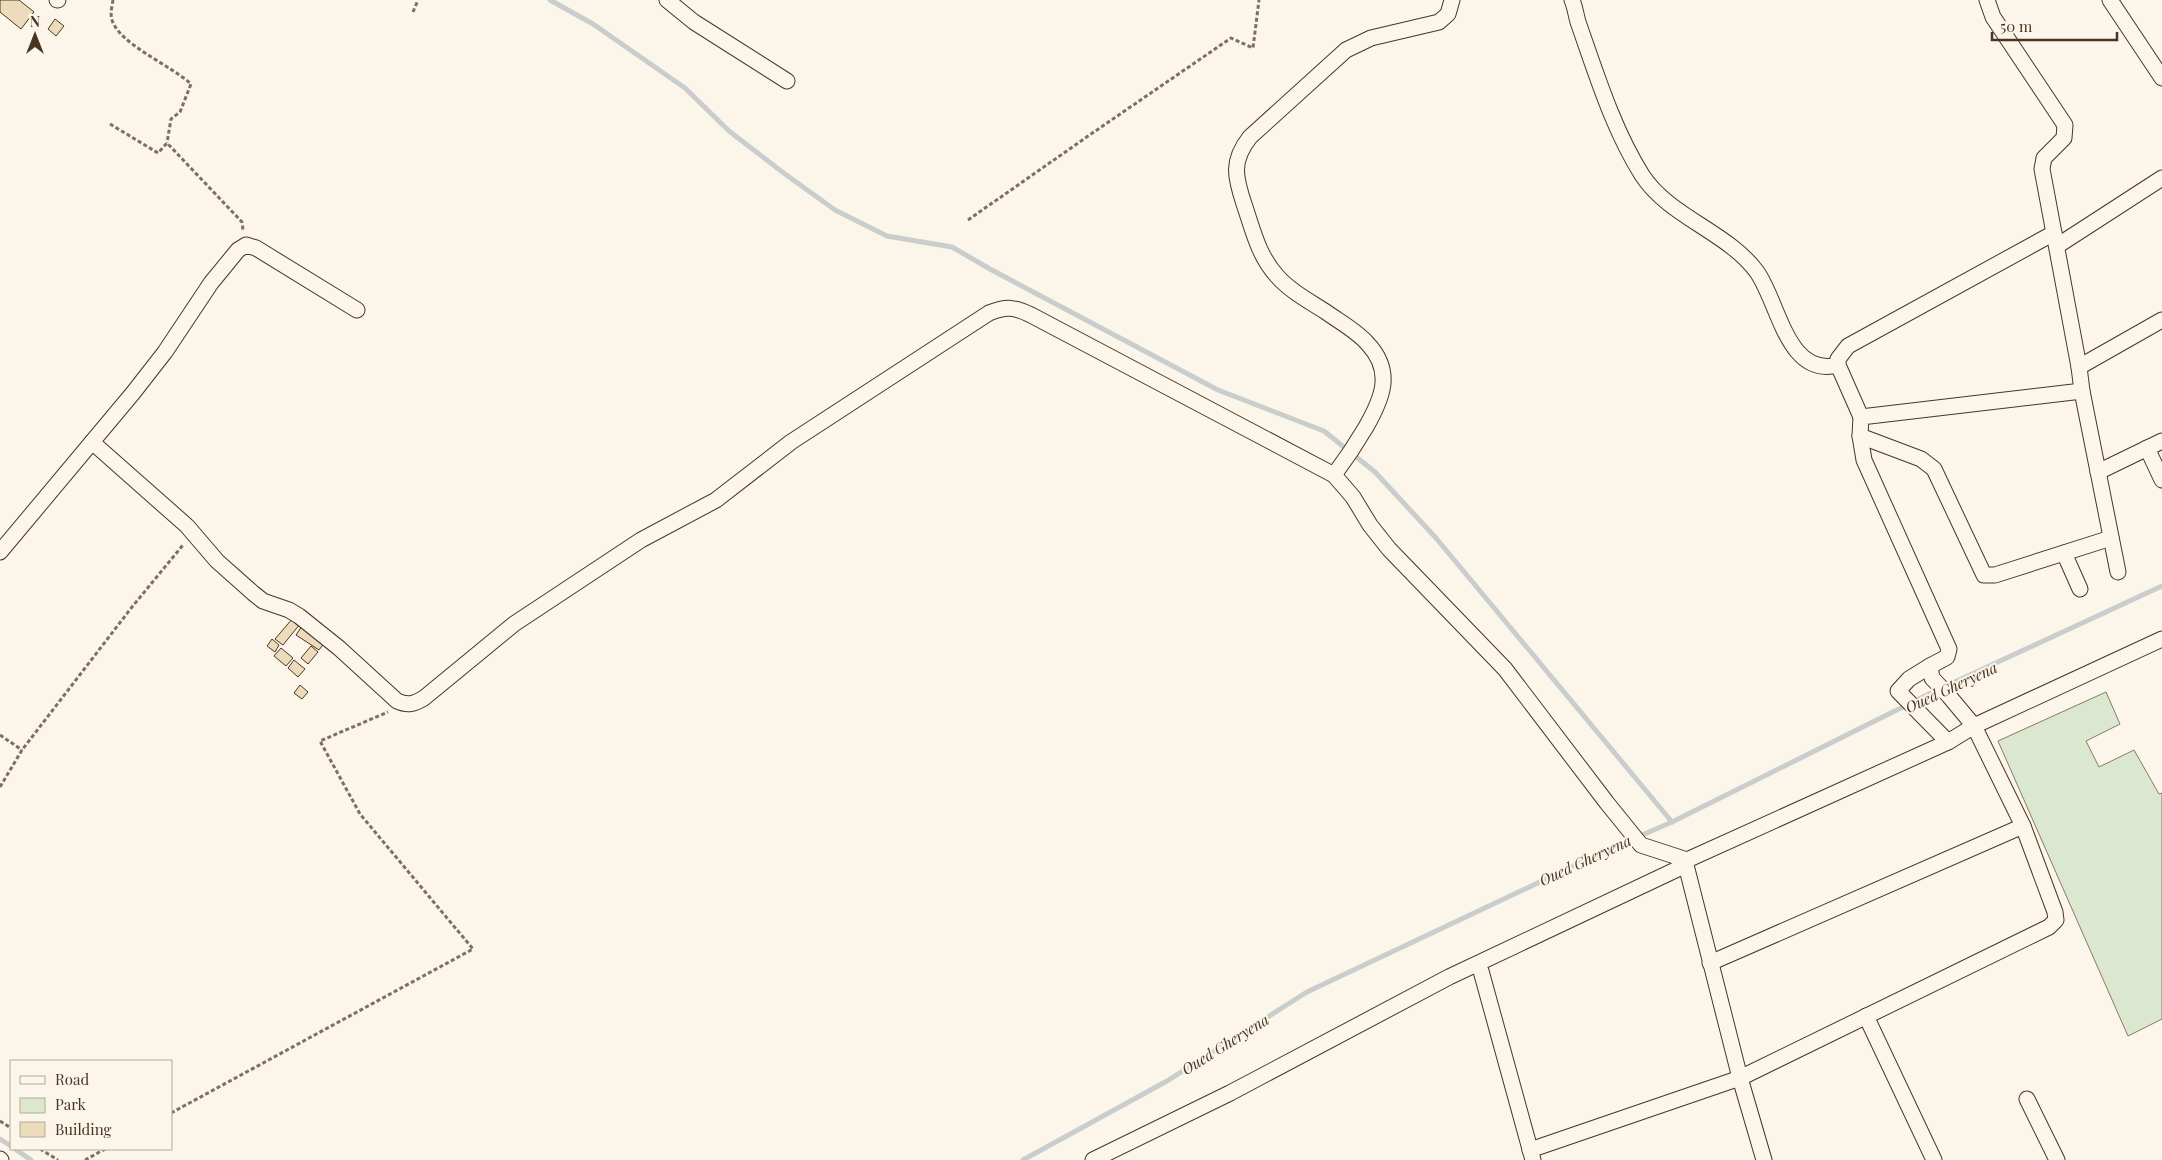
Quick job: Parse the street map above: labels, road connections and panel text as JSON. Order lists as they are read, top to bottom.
{
  "water": ["Oued Gheryena"],
  "legend": ["Road", "Park", "Building"],
  "scale_bar": "50 m",
  "north": "top"
}
